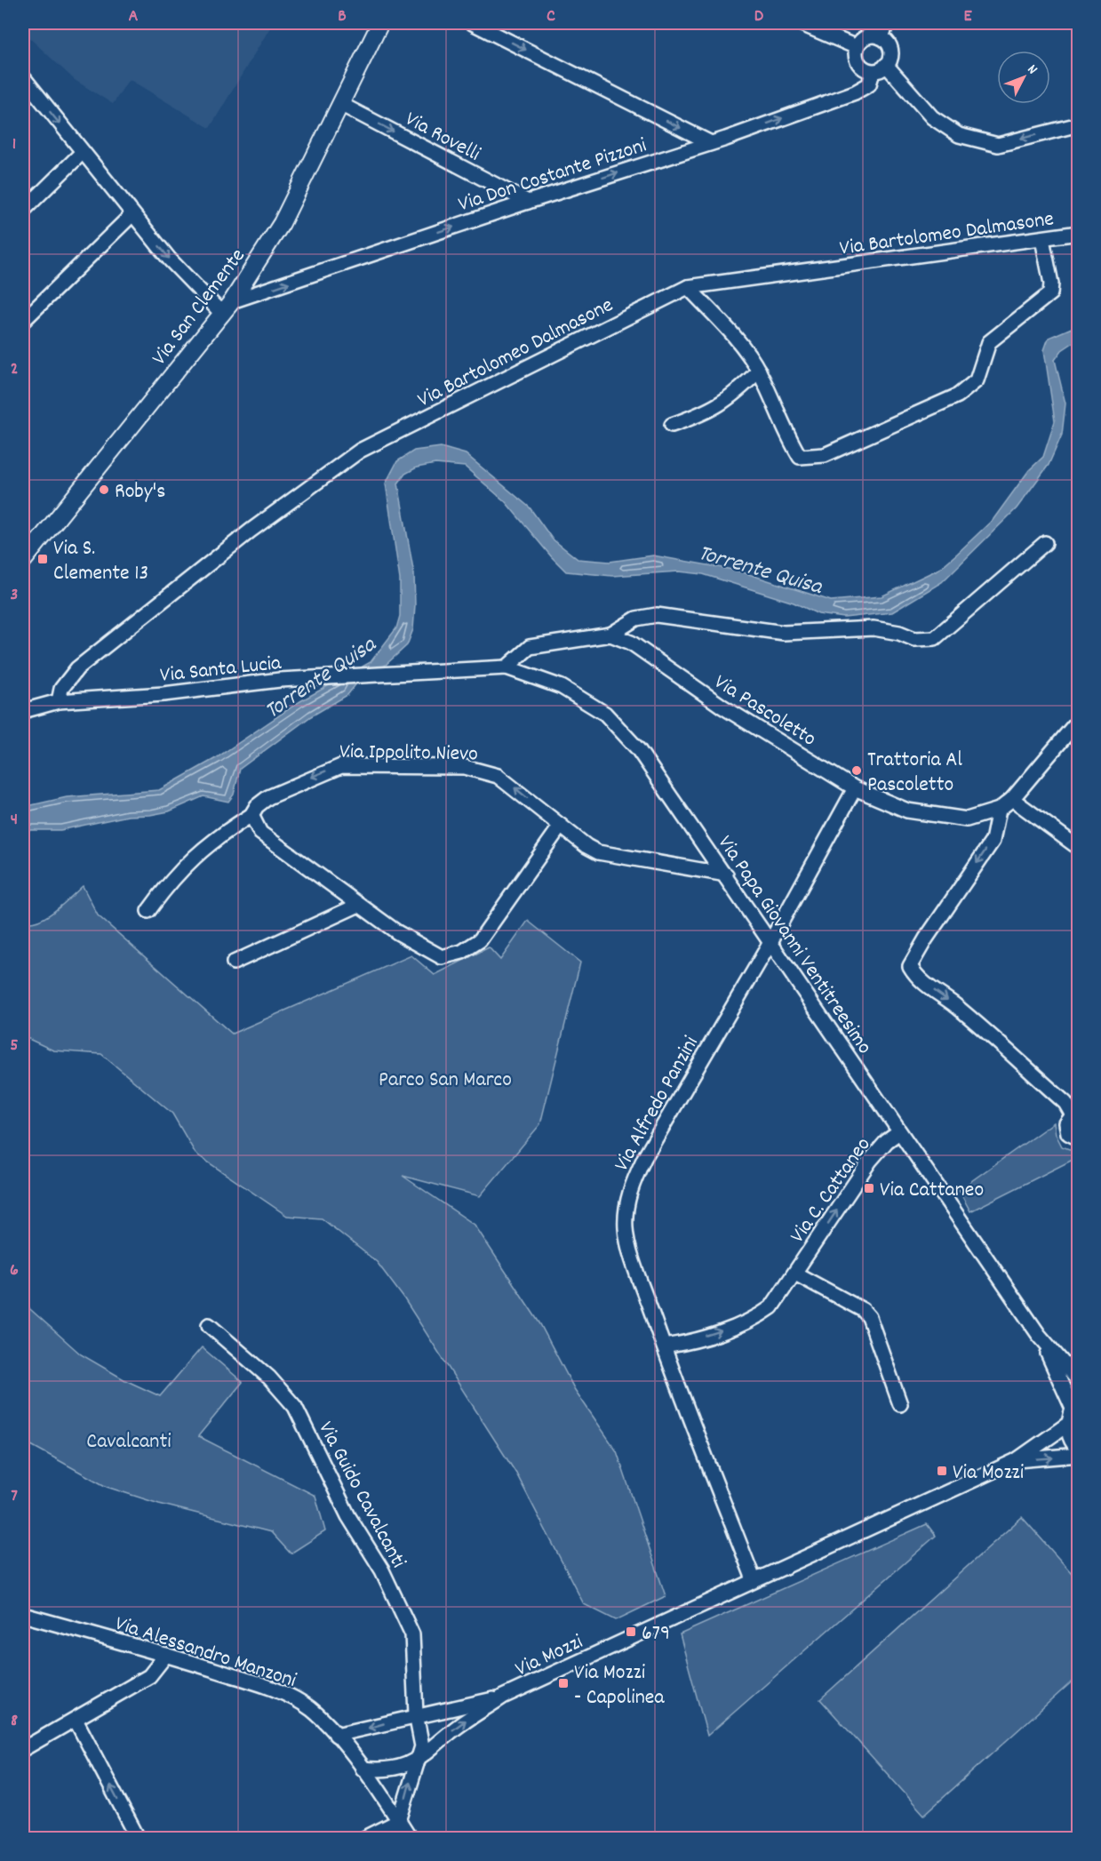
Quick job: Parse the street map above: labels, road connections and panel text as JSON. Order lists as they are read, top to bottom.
{
  "streets": {
    "street": [
      "Via Rovelli",
      "Via Don Costante Pizzoni",
      "Via Bartolomeo Dalmasone",
      "Via San Clemente",
      "Via Santa Lucia",
      "Via Pascoletto",
      "Via Ippolito Nievo",
      "Via Papa Giovanni Ventitreesimo",
      "Via Alfredo Panzini",
      "Via C. Cattaneo",
      "Via Guido Cavalcanti",
      "Via Alessandro Manzoni",
      "Via Mozzi"
    ]
  },
  "crossings": [
    ["Via Rovelli", "Via Don Costante Pizzoni"],
    ["Via Rovelli", "Via San Clemente"],
    ["Via Don Costante Pizzoni", "Via San Clemente"],
    ["Via Bartolomeo Dalmasone", "Via Santa Lucia"],
    ["Via Santa Lucia", "Via Papa Giovanni Ventitreesimo"],
    ["Via Pascoletto", "Via Alfredo Panzini"],
    ["Via Ippolito Nievo", "Via Papa Giovanni Ventitreesimo"],
    ["Via Papa Giovanni Ventitreesimo", "Via Alfredo Panzini"],
    ["Via Papa Giovanni Ventitreesimo", "Via C. Cattaneo"],
    ["Via Alfredo Panzini", "Via C. Cattaneo"],
    ["Via Alfredo Panzini", "Via Mozzi"],
    ["Via Guido Cavalcanti", "Via Mozzi"],
    ["Via Alessandro Manzoni", "Via Mozzi"]
  ],
  "one_way": [
    "Via Rovelli",
    "Via Don Costante Pizzoni",
    "Via Ippolito Nievo",
    "Via C. Cattaneo"
  ],
  "water": ["Torrente Quisa"],
  "parks": ["Parco San Marco", "Cavalcanti"],
  "places": {
    "other": ["Roby's", "Trattoria Al Pascoletto"],
    "transit": [
      "Via S. Clemente 13",
      "Via Cattaneo",
      "Via Mozzi",
      "679",
      "Via Mozzi - Capolinea"
    ]
  },
  "north": "top right",
  "grid": {
    "columns": [
      "A",
      "B",
      "C",
      "D",
      "E"
    ],
    "rows": [
      "1",
      "2",
      "3",
      "4",
      "5",
      "6",
      "7",
      "8"
    ]
  }
}
